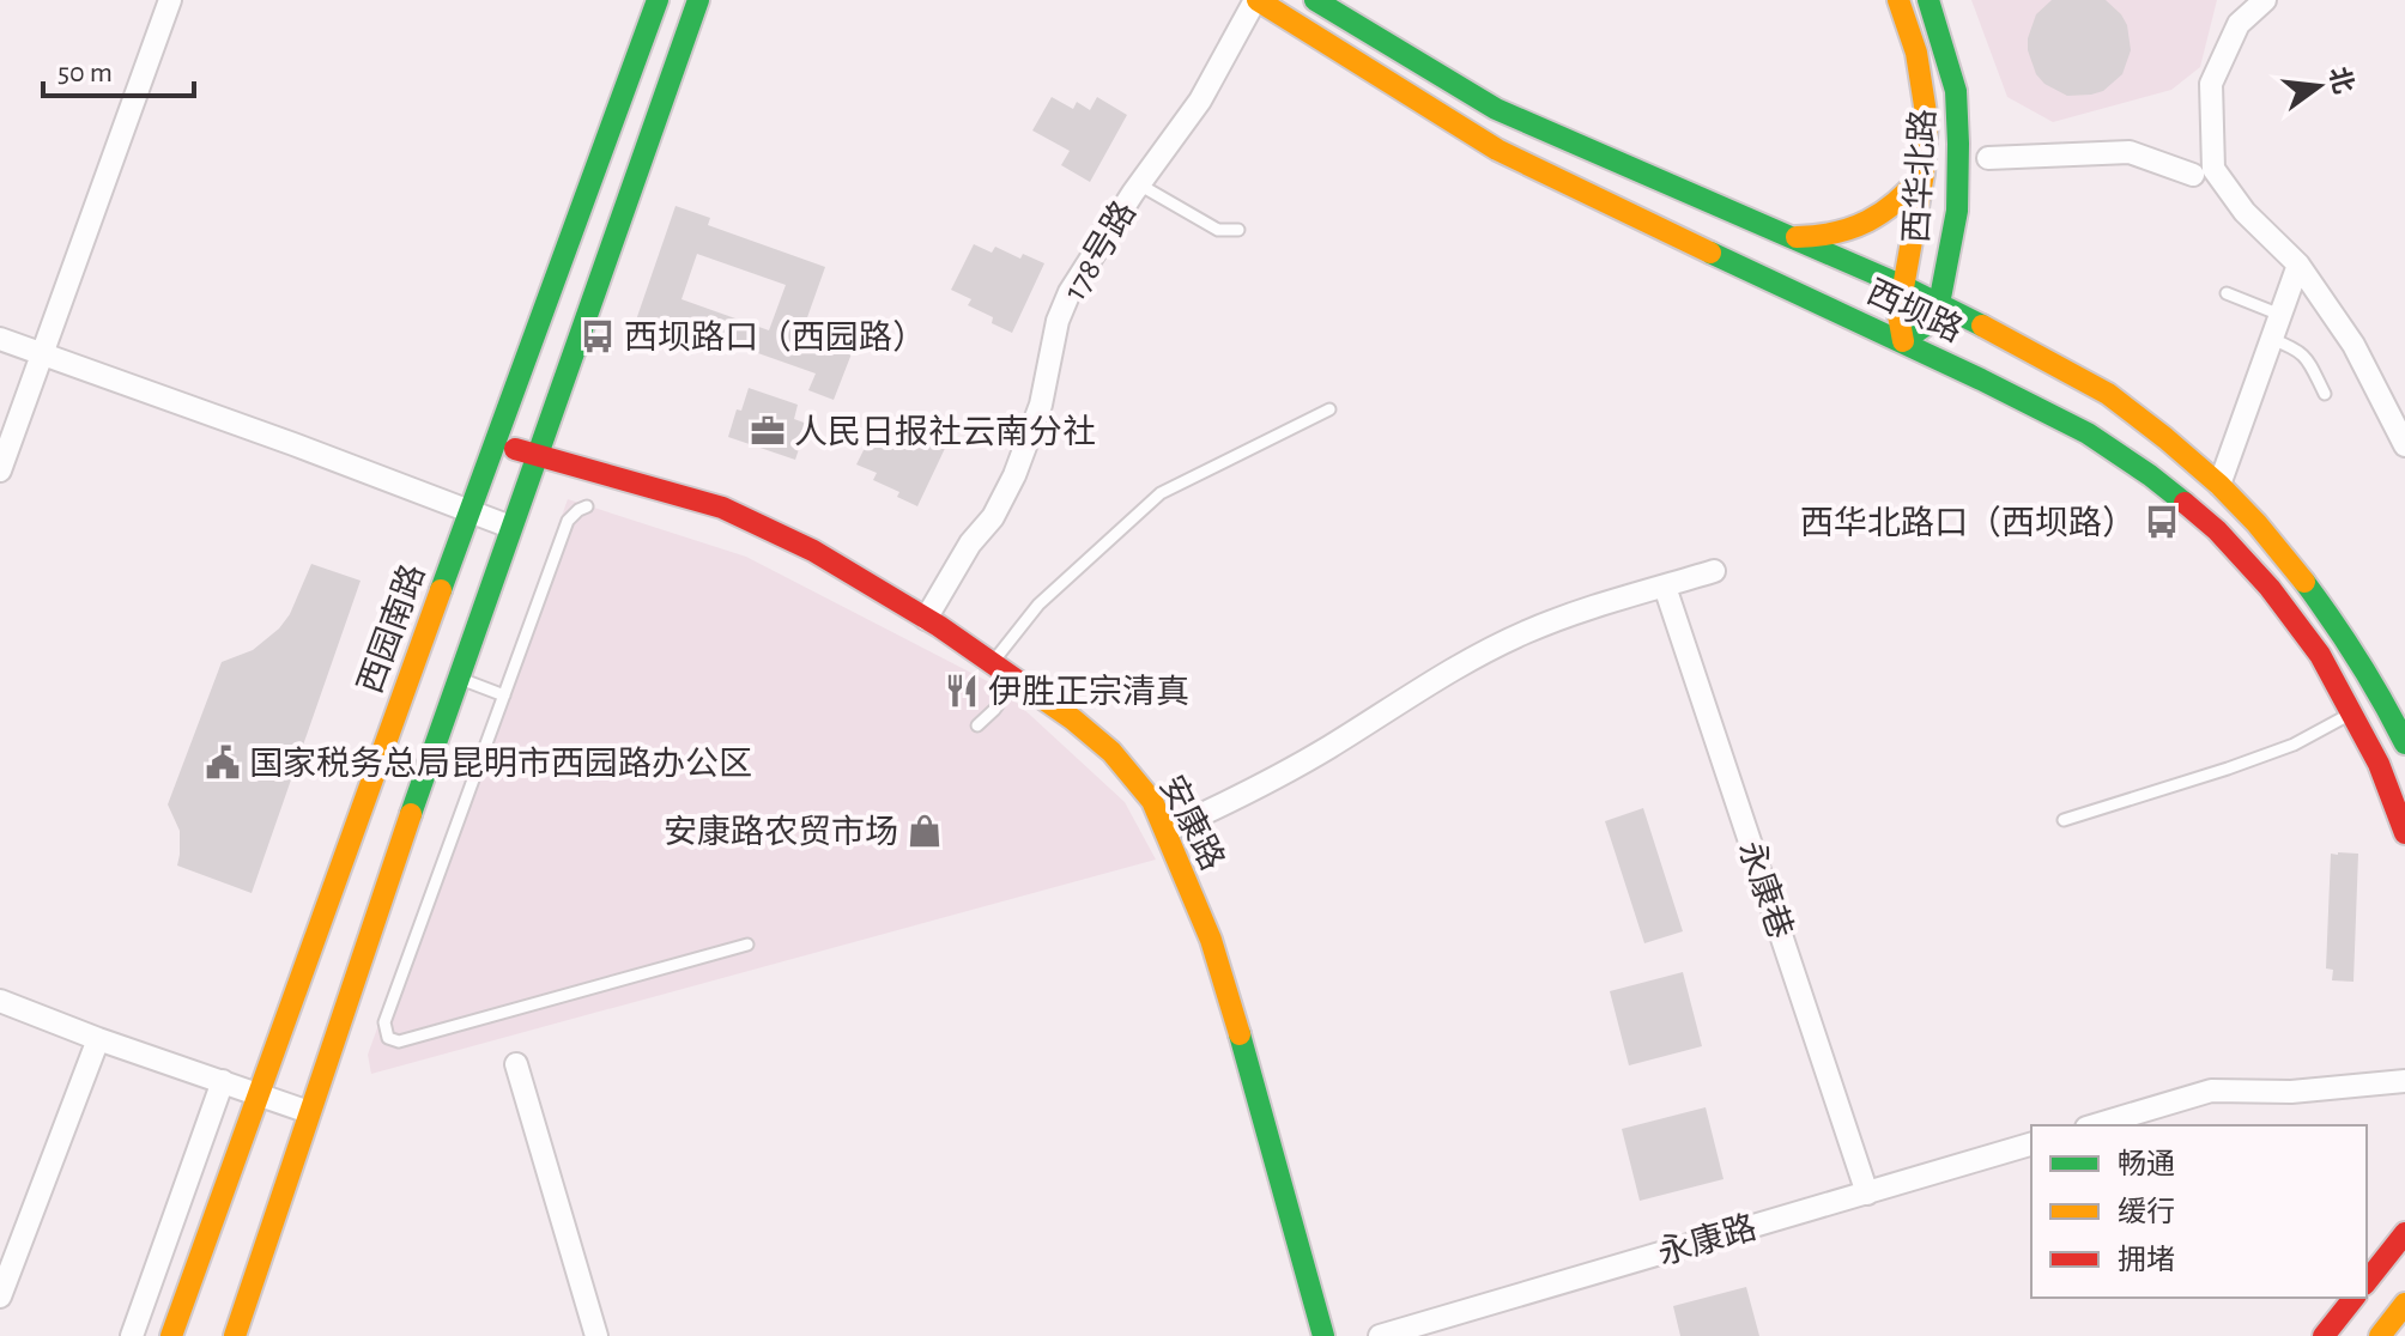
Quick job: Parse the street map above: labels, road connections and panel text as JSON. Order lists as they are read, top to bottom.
{
  "streets": {
    "main road": [
      "西华北路",
      "西坝路",
      "西园南路",
      "安康路"
    ],
    "street": ["178号路", "永康巷", "永康路"]
  },
  "crossings": [
    ["西华北路", "西坝路"],
    ["178号路", "西坝路"],
    ["178号路", "安康路"],
    ["西园南路", "安康路"],
    ["永康巷", "永康路"]
  ],
  "places": {
    "bus stop": ["西坝路口（西园路）", "西华北路口（西坝路）"],
    "office": ["人民日报社云南分社"],
    "restaurant": ["伊胜正宗清真"],
    "public building": ["国家税务总局昆明市西园路办公区"],
    "shop": ["安康路农贸市场"]
  },
  "legend": ["畅通", "缓行", "拥堵"],
  "scale_bar": "50 m",
  "north": "right"
}
